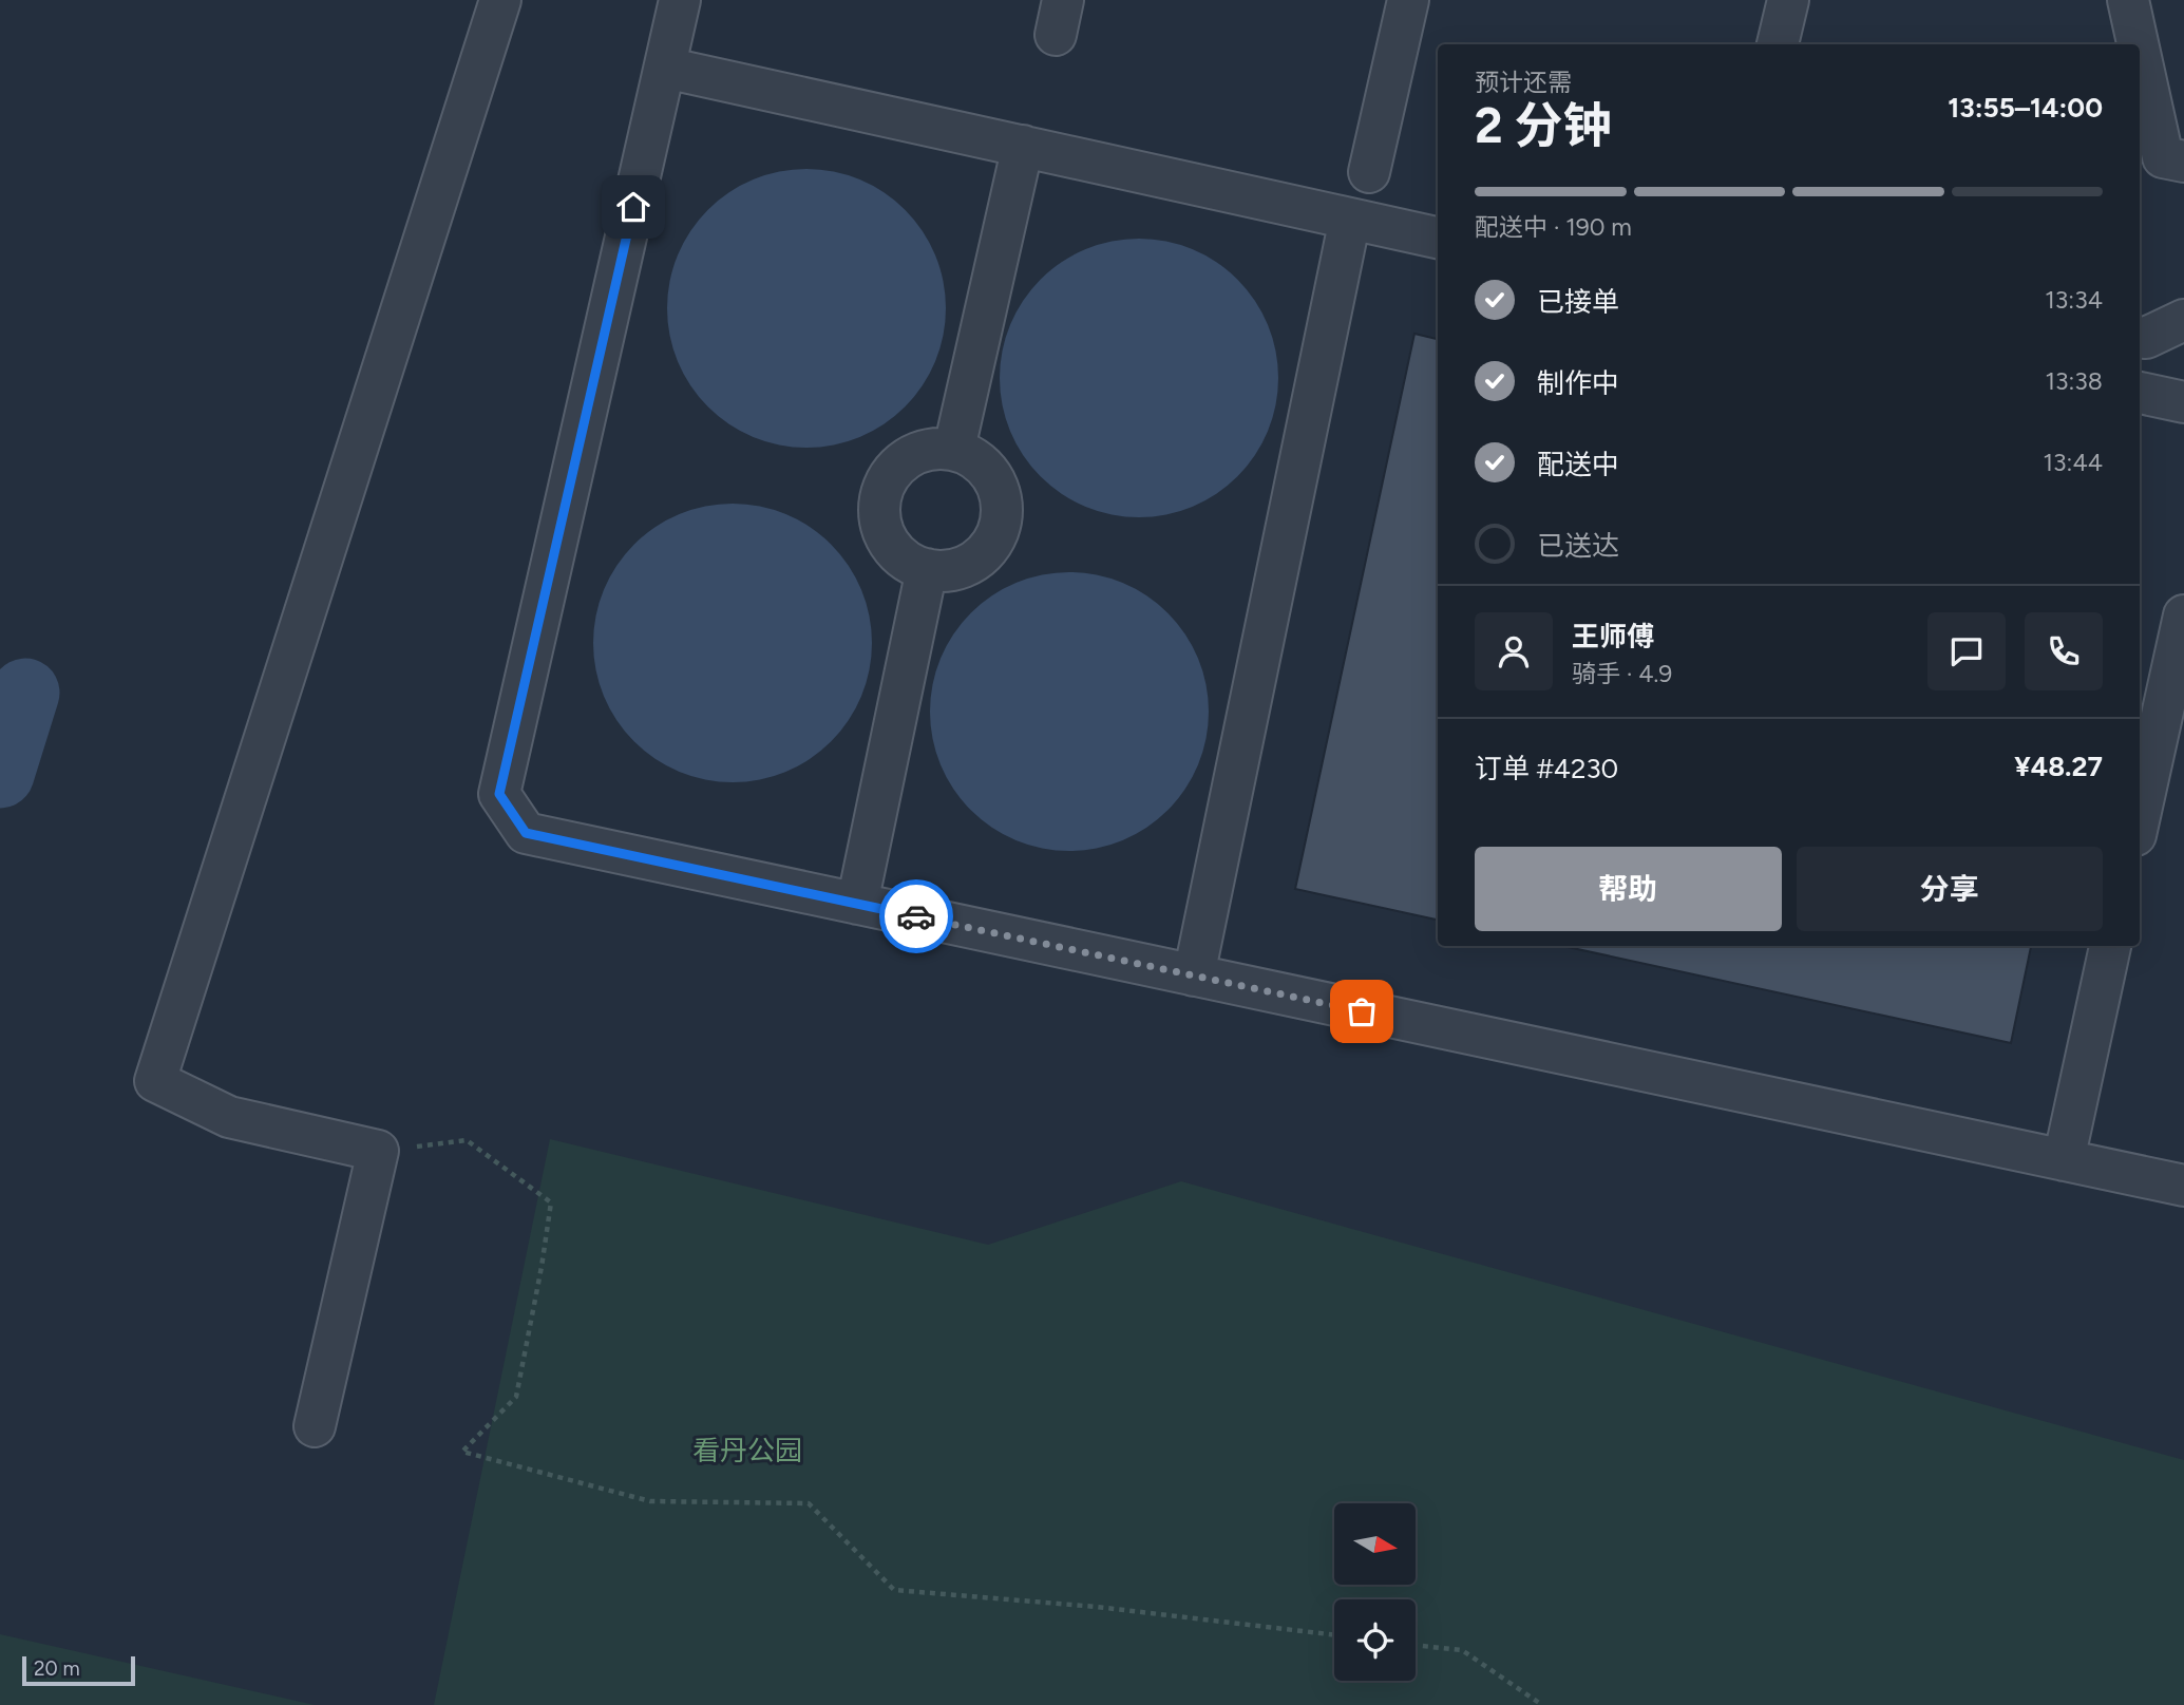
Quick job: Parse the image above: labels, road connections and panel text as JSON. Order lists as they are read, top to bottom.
{
  "parks": ["看丹公园"],
  "scale_bar": "20 m",
  "north": "right",
  "page": {
    "heading": ["2 分钟", "预计还需", "13:55–14:00"],
    "panel": [
      "王师傅",
      "骑手 · 4.9",
      "订单 #4230",
      "¥48.27"
    ],
    "bar": "配送中 · 190 m",
    "list": [
      ["已接单", "13:34"],
      ["制作中", "13:38"],
      ["配送中", "13:44"],
      "已送达"
    ],
    "buttons": ["帮助", "分享"],
    "scale": "20 m"
  }
}
